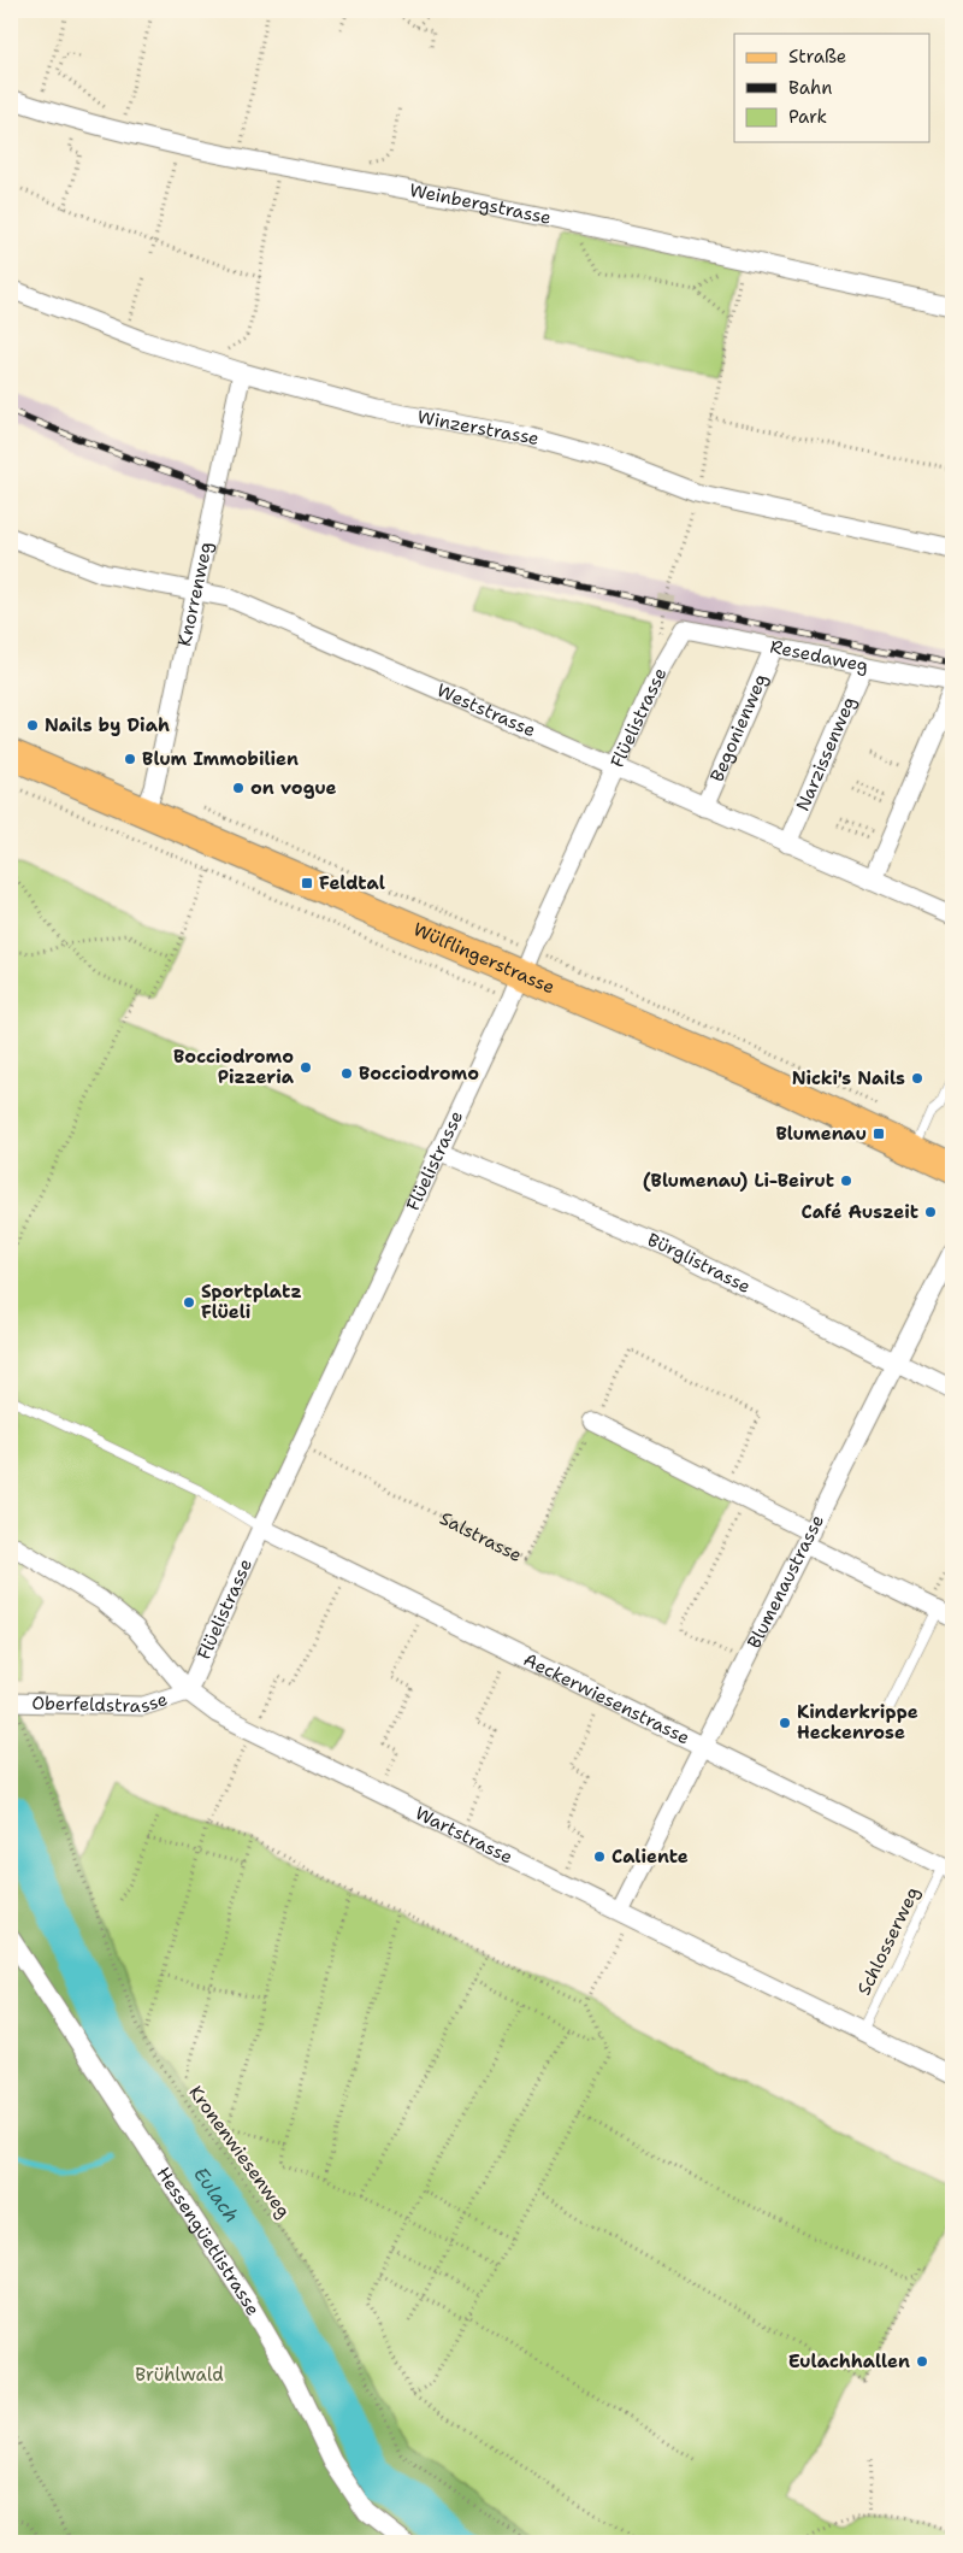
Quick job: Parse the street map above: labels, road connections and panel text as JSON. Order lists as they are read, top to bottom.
{
  "streets": {
    "main road": ["Wülflingerstrasse"],
    "street": [
      "Weinbergstrasse",
      "Winzerstrasse",
      "Knorrenweg",
      "Resedaweg",
      "Weststrasse",
      "Flüelistrasse",
      "Begonienweg",
      "Narzissenweg",
      "Bürglistrasse",
      "Blumenaustrasse",
      "Aeckerwiesenstrasse",
      "Oberfeldstrasse",
      "Wartstrasse",
      "Hessengüetlistrasse"
    ],
    "lane": ["Schlosserweg"],
    "path": ["Salstrasse", "Kronenwiesenweg"]
  },
  "crossings": [
    ["Winzerstrasse", "Knorrenweg"],
    ["Knorrenweg", "Weststrasse"],
    ["Knorrenweg", "Wülflingerstrasse"],
    ["Resedaweg", "Flüelistrasse"],
    ["Resedaweg", "Begonienweg"],
    ["Resedaweg", "Narzissenweg"],
    ["Weststrasse", "Flüelistrasse"],
    ["Weststrasse", "Begonienweg"],
    ["Weststrasse", "Narzissenweg"],
    ["Flüelistrasse", "Wülflingerstrasse"],
    ["Flüelistrasse", "Bürglistrasse"],
    ["Flüelistrasse", "Salstrasse"],
    ["Flüelistrasse", "Aeckerwiesenstrasse"],
    ["Flüelistrasse", "Oberfeldstrasse"],
    ["Flüelistrasse", "Wartstrasse"],
    ["Bürglistrasse", "Blumenaustrasse"],
    ["Blumenaustrasse", "Aeckerwiesenstrasse"],
    ["Blumenaustrasse", "Wartstrasse"],
    ["Aeckerwiesenstrasse", "Schlosserweg"],
    ["Oberfeldstrasse", "Wartstrasse"],
    ["Oberfeldstrasse", "Kronenwiesenweg"],
    ["Wartstrasse", "Schlosserweg"]
  ],
  "water": ["Eulach"],
  "parks": ["Brühlwald"],
  "places": {
    "other": [
      "Nails by Diah",
      "Blum Immobilien",
      "on vogue",
      "Bocciodromo Pizzeria",
      "Bocciodromo",
      "Nicki's Nails",
      "(Blumenau) Li-Beirut",
      "Café Auszeit",
      "Sportplatz Flüeli",
      "Kinderkrippe Heckenrose",
      "Caliente",
      "Eulachhallen"
    ],
    "transit": ["Feldtal", "Blumenau"]
  },
  "legend": ["Straße", "Bahn", "Park"]
}
